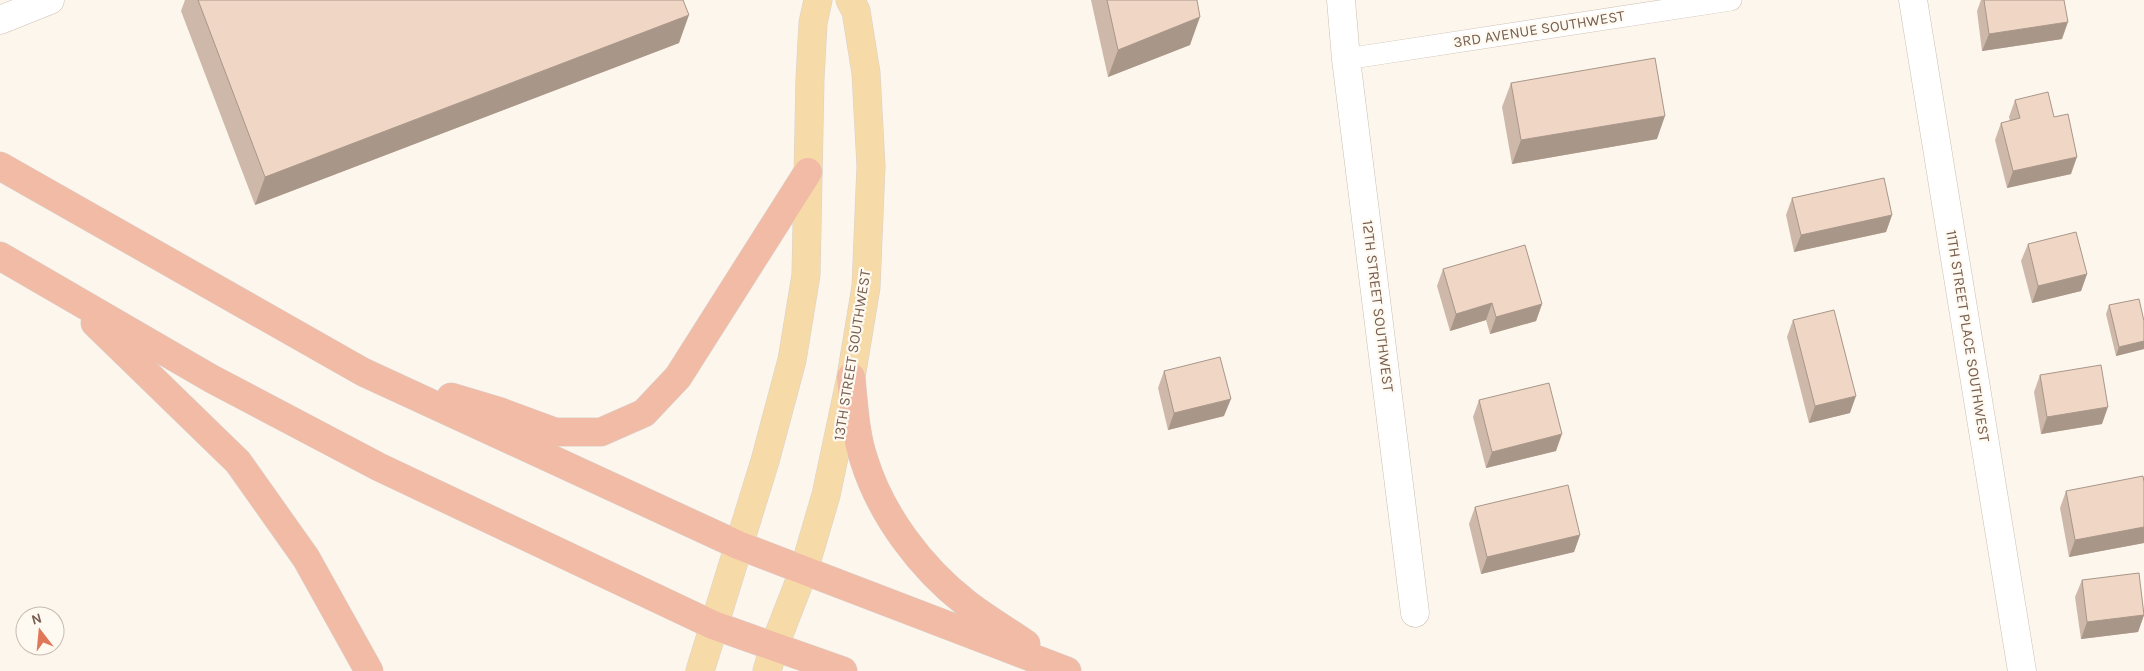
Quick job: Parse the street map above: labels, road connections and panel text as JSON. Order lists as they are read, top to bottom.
{
  "streets": {
    "main road": ["13TH STREET SOUTHWEST"],
    "street": ["12TH STREET SOUTHWEST", "11TH STREET PLACE SOUTHWEST"],
    "lane": ["3RD AVENUE SOUTHWEST"]
  },
  "crossings": [
    ["3RD AVENUE SOUTHWEST", "12TH STREET SOUTHWEST"]
  ],
  "north": "top"
}
